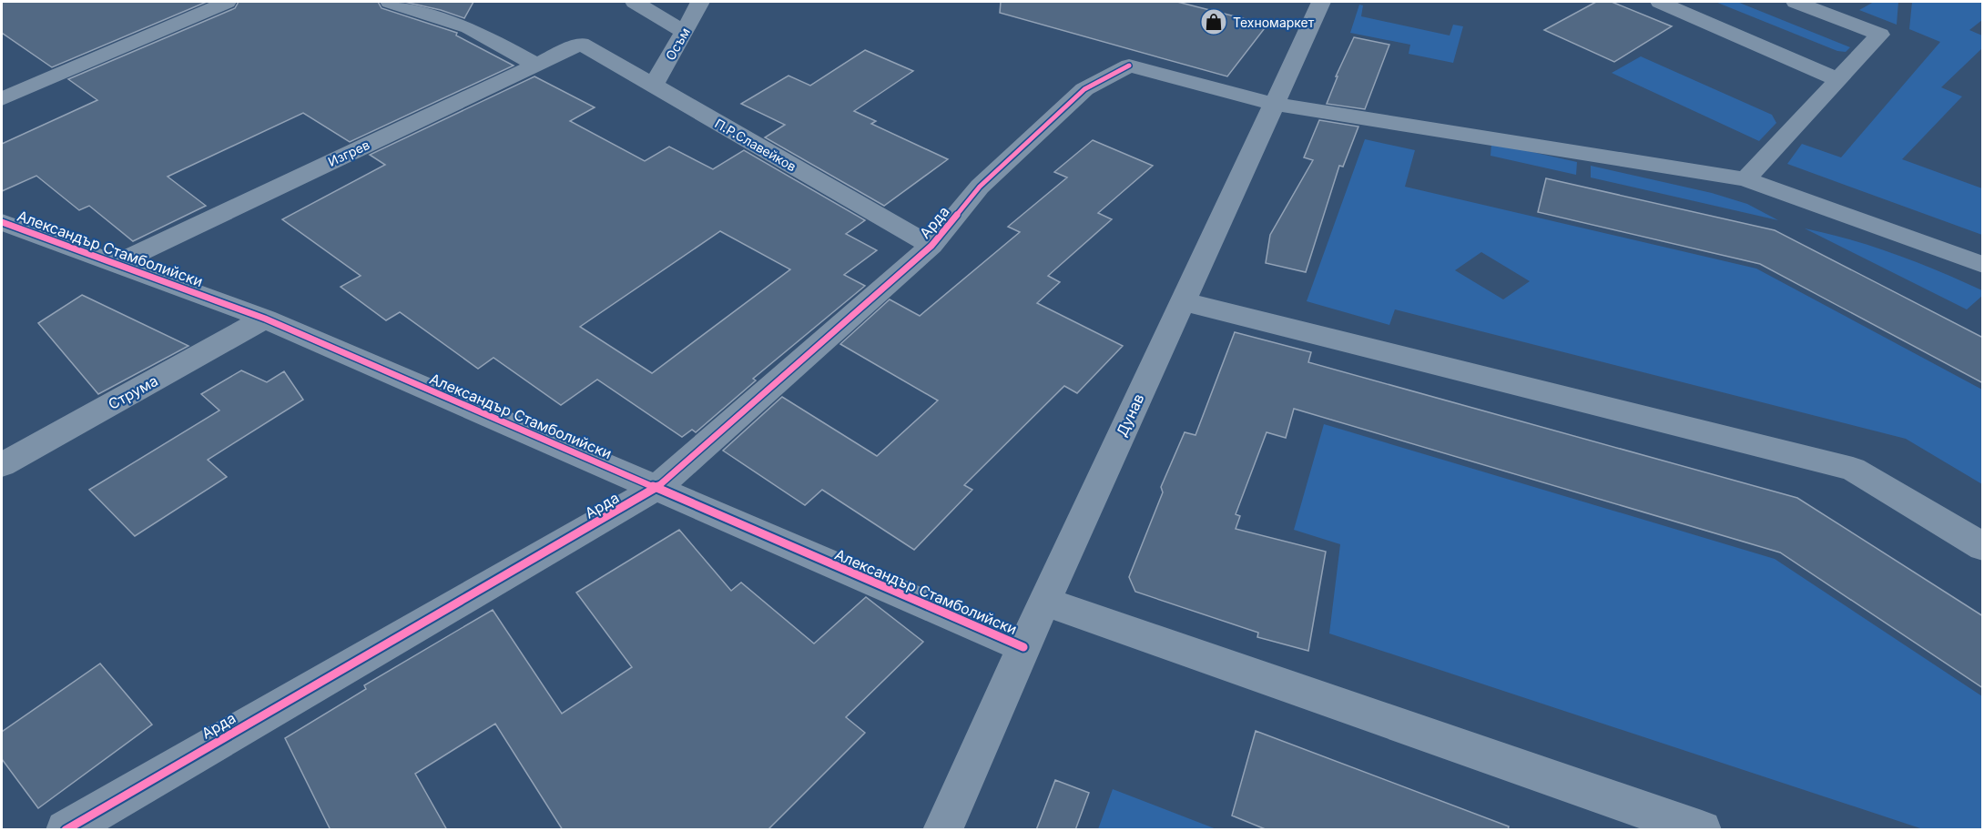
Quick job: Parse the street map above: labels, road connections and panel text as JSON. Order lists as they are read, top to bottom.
{
  "streets": {
    "street": [
      "Осъм",
      "П.Р.Славейков",
      "Изгрев",
      "Арда",
      "Александър Стамболийски",
      "Струма",
      "Дунав"
    ]
  },
  "crossings": [
    ["Осъм", "П.Р.Славейков"],
    ["П.Р.Славейков", "Изгрев"],
    ["П.Р.Славейков", "Арда"],
    ["Изгрев", "Александър Стамболийски"],
    ["Арда", "Александър Стамболийски"],
    ["Арда", "Дунав"],
    ["Александър Стамболийски", "Струма"],
    ["Александър Стамболийски", "Дунав"]
  ],
  "places": {
    "shop": ["Техномаркет"]
  }
}
